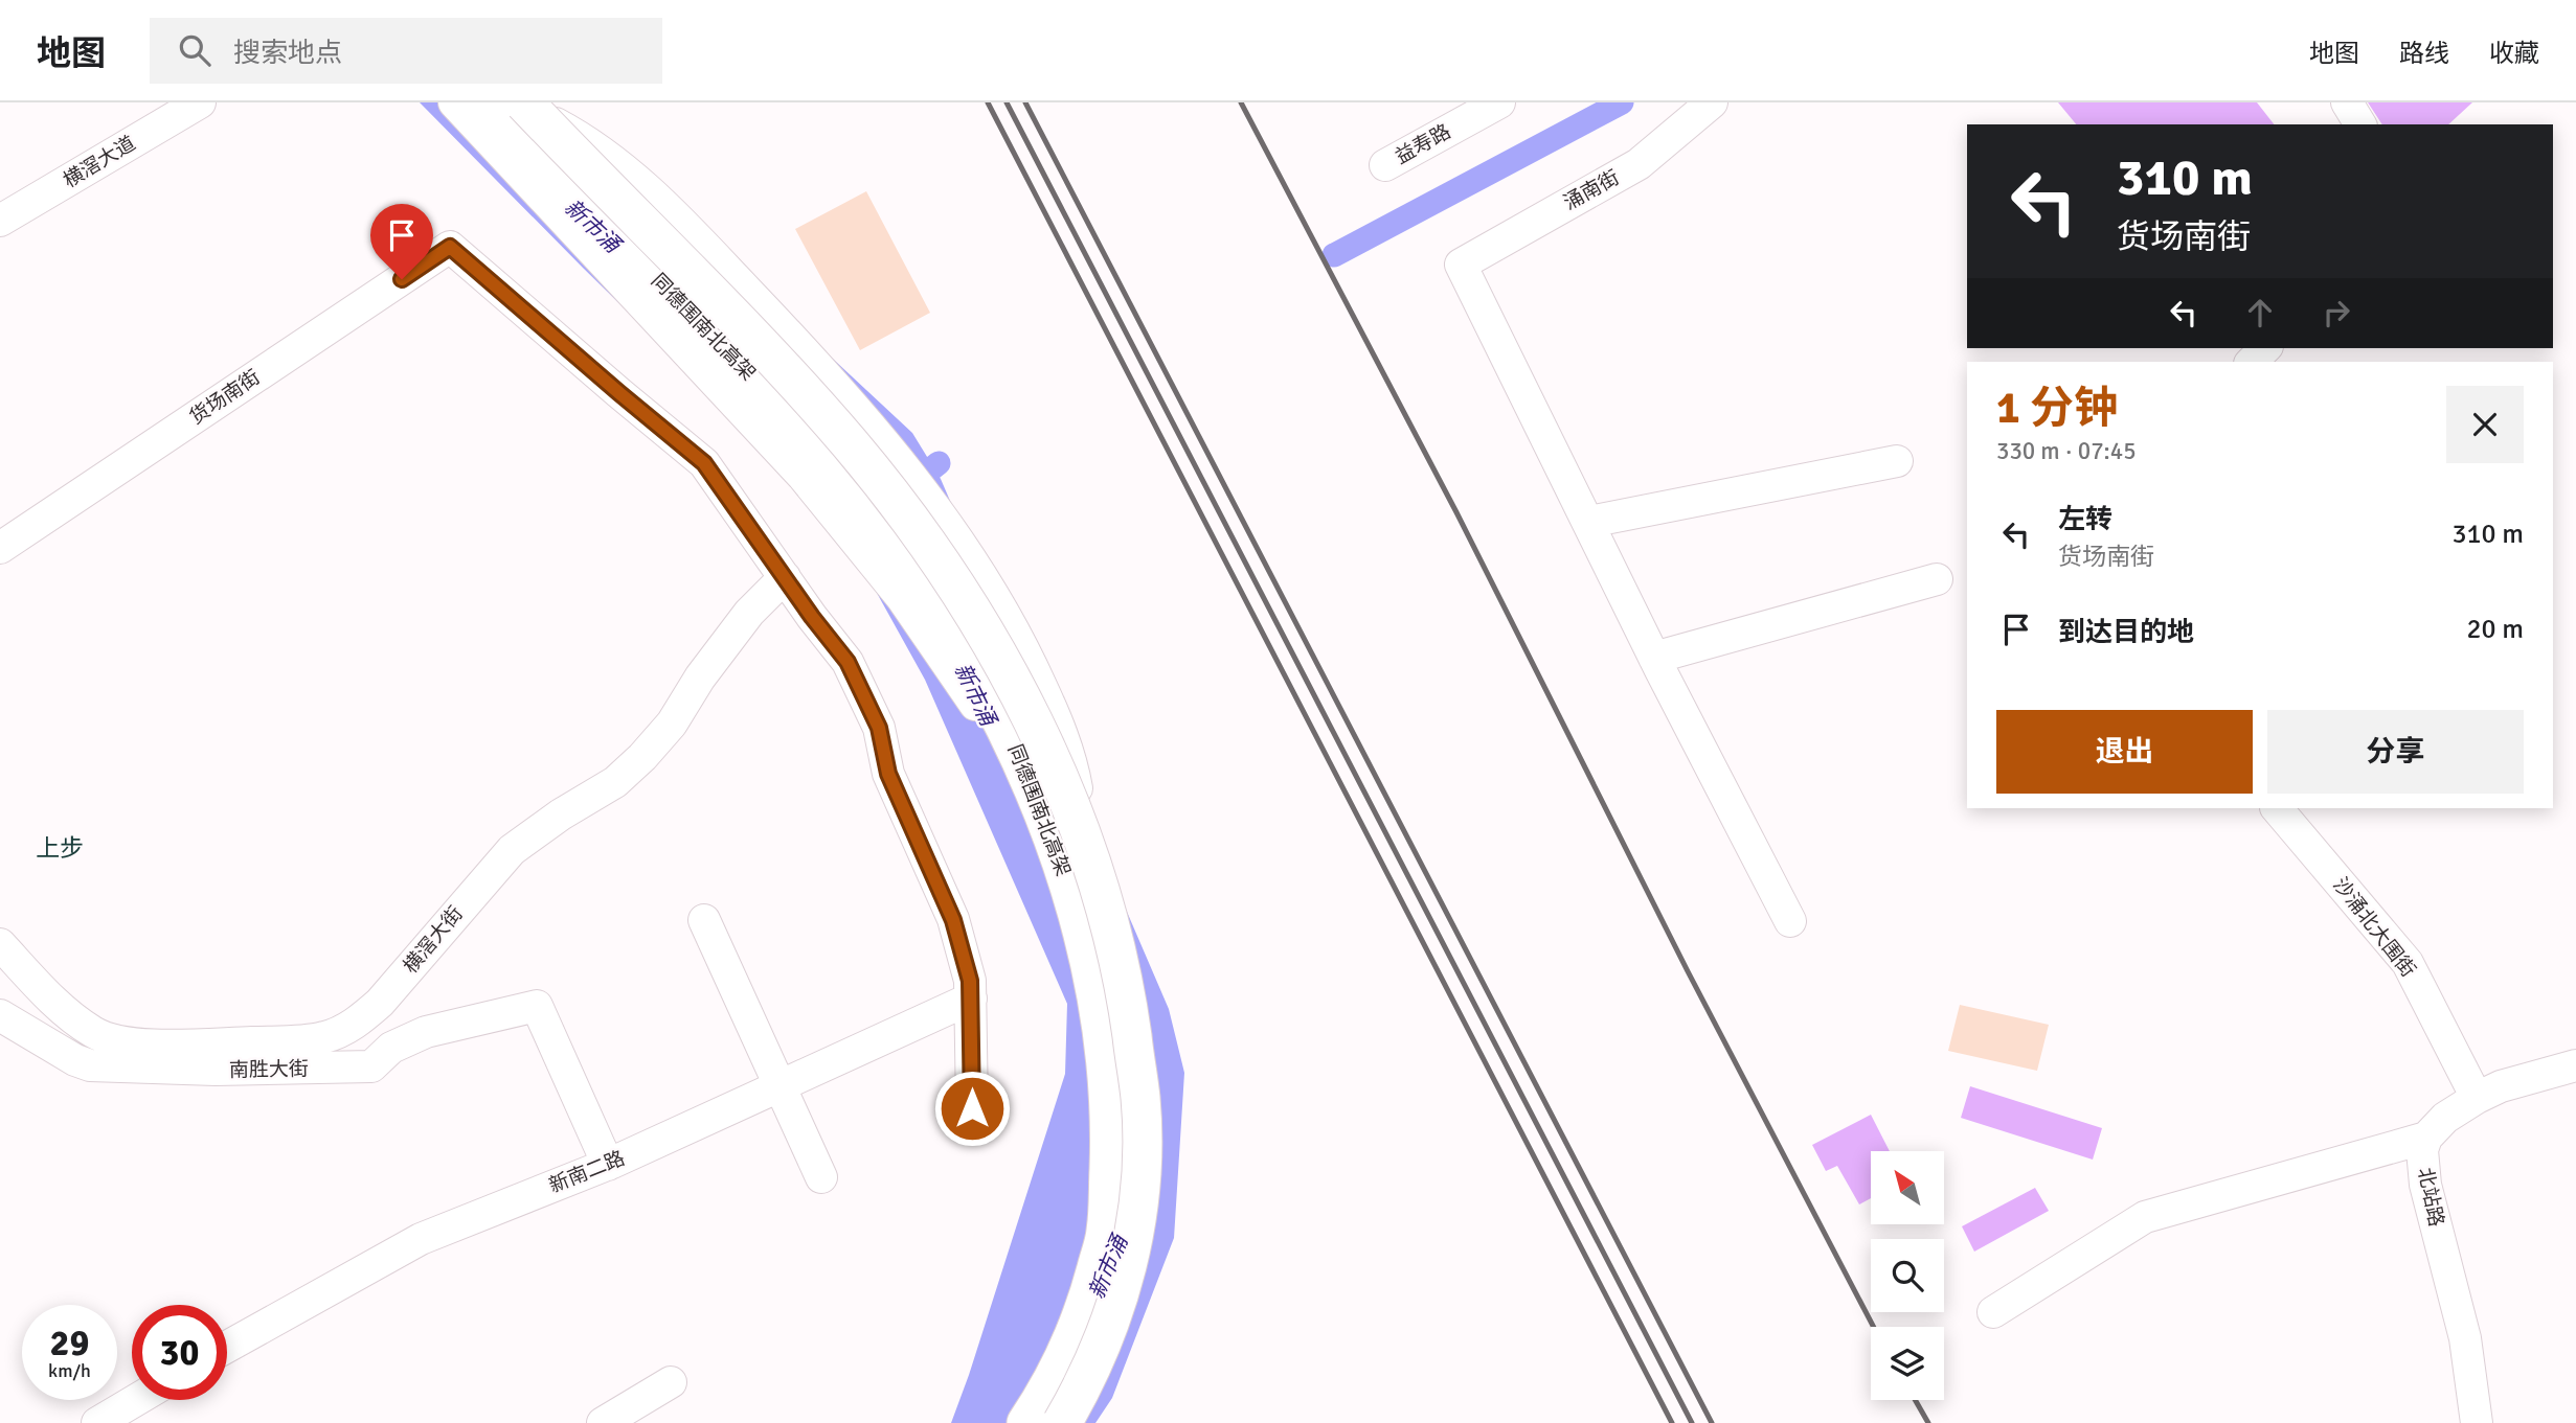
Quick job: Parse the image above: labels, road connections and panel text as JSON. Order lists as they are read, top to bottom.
{
  "streets": {
    "main road": ["同德围南北高架"],
    "street": [
      "益寿路",
      "横滘大道",
      "涌南街",
      "货场南街",
      "沙涌北大围街",
      "横滘大街",
      "南胜大街",
      "新南二路",
      "北站路"
    ]
  },
  "crossings": [
    ["货场南街", "横滘大街"],
    ["沙涌北大围街", "北站路"],
    ["南胜大街", "新南二路"]
  ],
  "districts": ["上步"],
  "water": ["新市涌"],
  "north": "top left",
  "page": {
    "header": "地图",
    "search": "搜索地点",
    "nav": ["地图", "路线", "收藏"],
    "turn": ["310 m", "货场南街"],
    "heading": ["1 分钟", "330 m · 07:45"],
    "list": [
      {
        "name": "左转",
        "note": "货场南街",
        "value": "310 m"
      },
      {
        "name": "到达目的地",
        "value": "20 m"
      }
    ],
    "buttons": ["退出", "分享"],
    "speed": "29 km/h",
    "limit": "30"
  }
}
